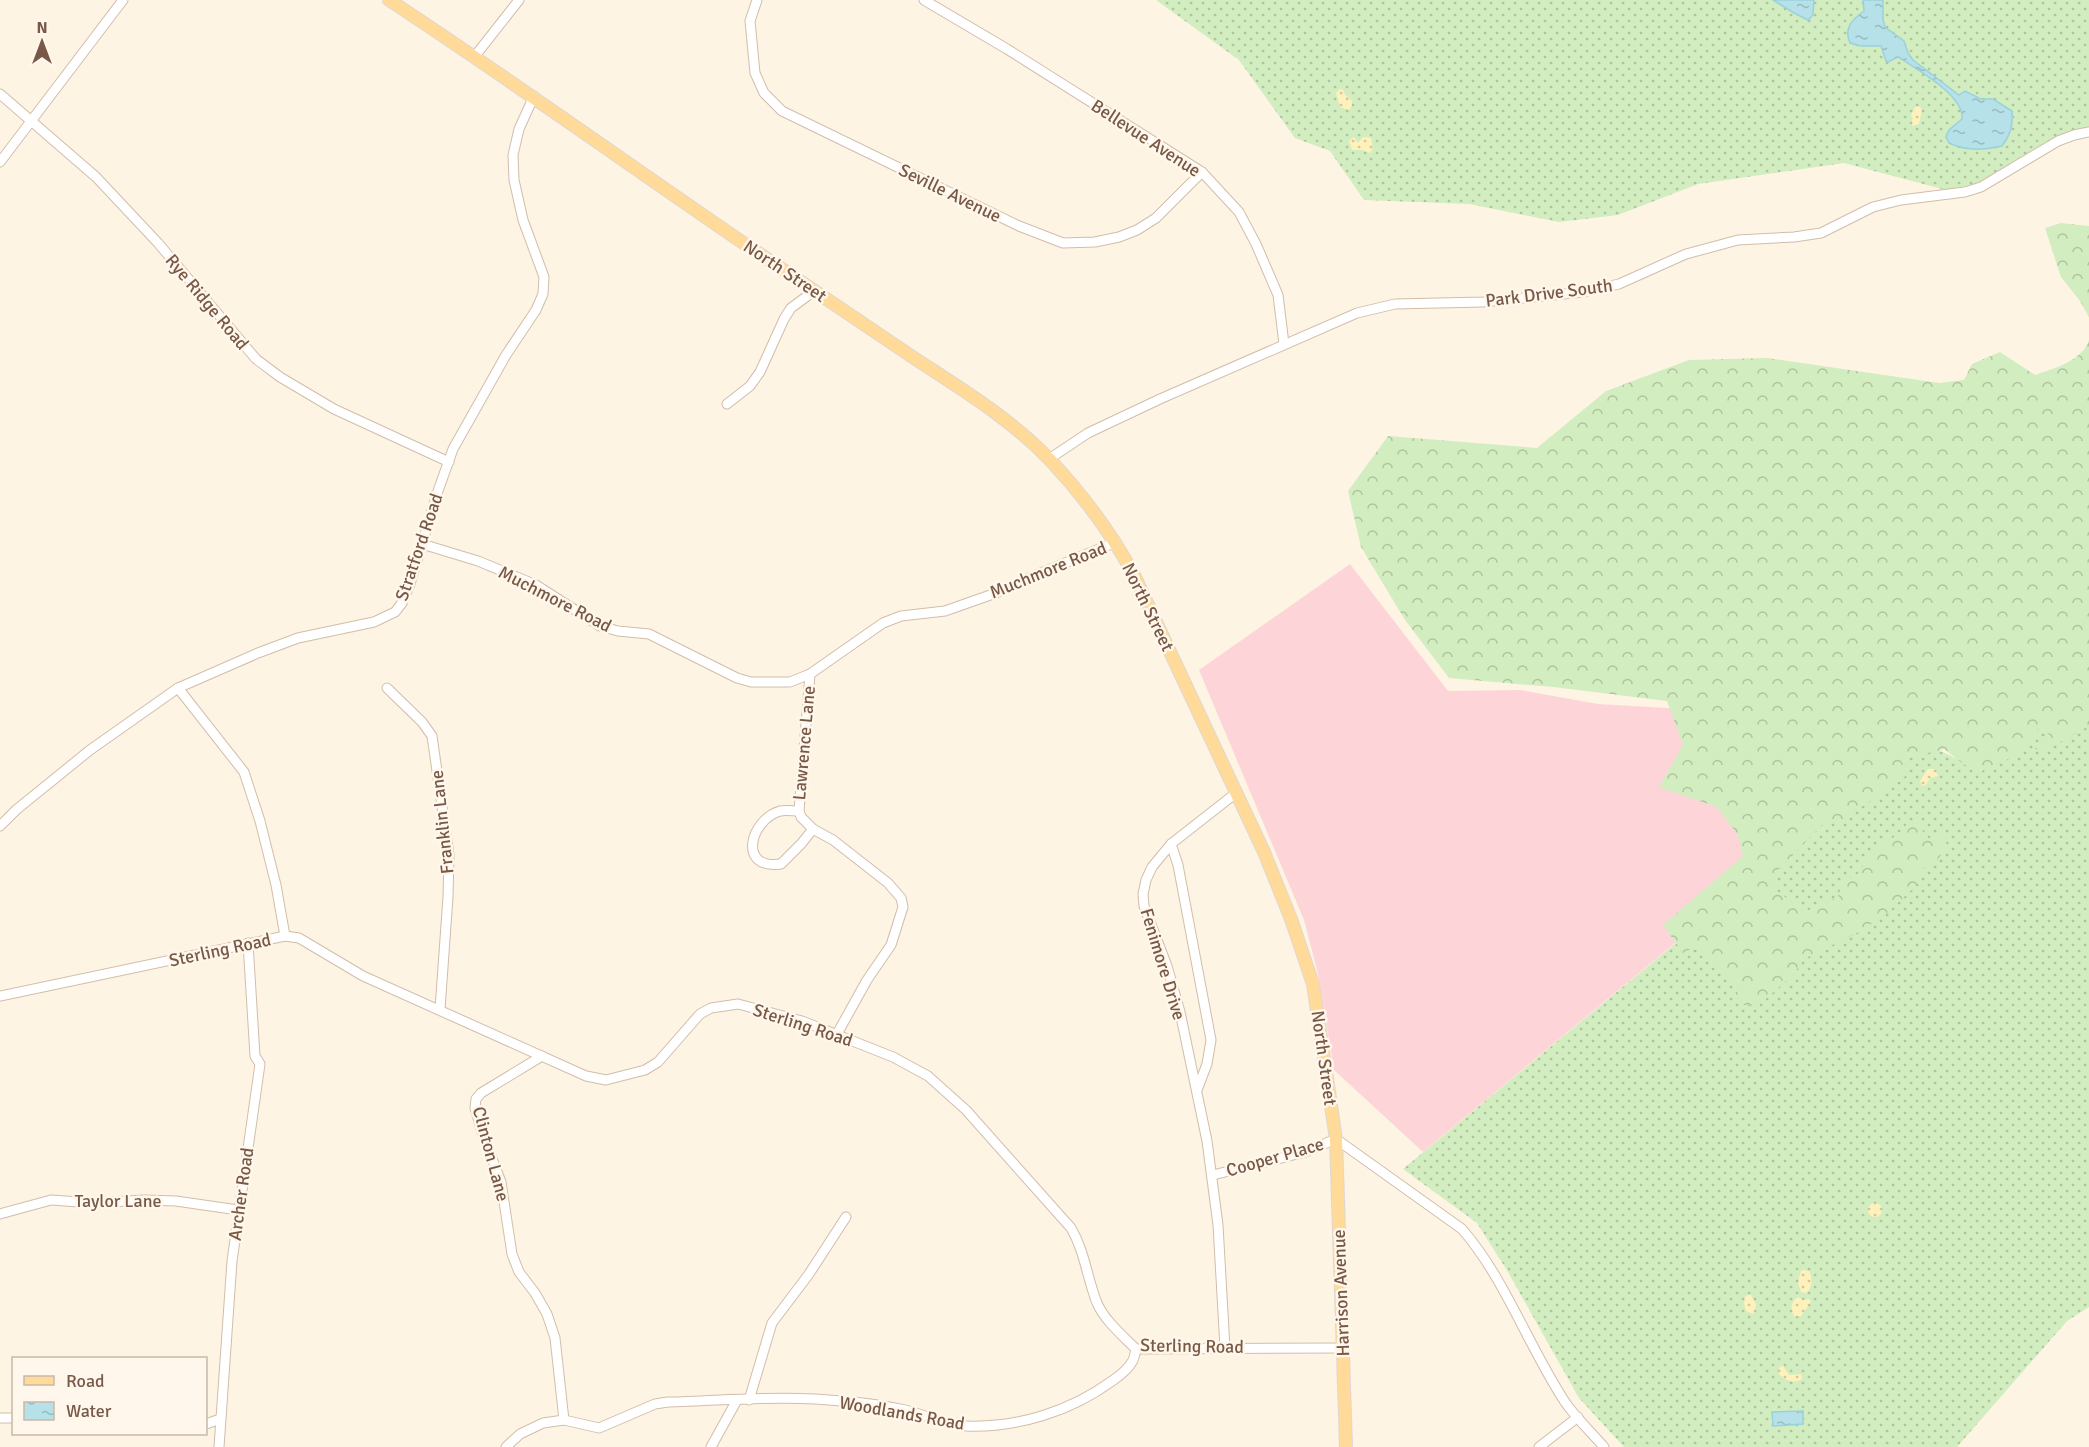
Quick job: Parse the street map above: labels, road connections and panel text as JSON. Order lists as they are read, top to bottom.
{
  "streets": {
    "main road": ["North Street", "Harrison Avenue"],
    "street": [
      "Bellevue Avenue",
      "Seville Avenue",
      "Park Drive South",
      "Rye Ridge Road",
      "Stratford Road",
      "Muchmore Road",
      "Lawrence Lane",
      "Franklin Lane",
      "Sterling Road",
      "Fenimore Drive",
      "Clinton Lane",
      "Cooper Place",
      "Archer Road",
      "Taylor Lane",
      "Woodlands Road"
    ]
  },
  "crossings": [
    ["Bellevue Avenue", "Seville Avenue"],
    ["Bellevue Avenue", "Park Drive South"],
    ["North Street", "Park Drive South"],
    ["North Street", "Stratford Road"],
    ["North Street", "Muchmore Road"],
    ["North Street", "Fenimore Drive"],
    ["North Street", "Cooper Place"],
    ["North Street", "Harrison Avenue"],
    ["Rye Ridge Road", "Stratford Road"],
    ["Stratford Road", "Muchmore Road"],
    ["Muchmore Road", "Lawrence Lane"],
    ["Lawrence Lane", "Sterling Road"],
    ["Franklin Lane", "Sterling Road"],
    ["Sterling Road", "Fenimore Drive"],
    ["Sterling Road", "Clinton Lane"],
    ["Sterling Road", "Archer Road"],
    ["Sterling Road", "Harrison Avenue"],
    ["Sterling Road", "Woodlands Road"],
    ["Fenimore Drive", "Cooper Place"],
    ["Clinton Lane", "Woodlands Road"],
    ["Cooper Place", "Harrison Avenue"],
    ["Archer Road", "Taylor Lane"]
  ],
  "legend": ["Road", "Water"],
  "north": "top"
}
